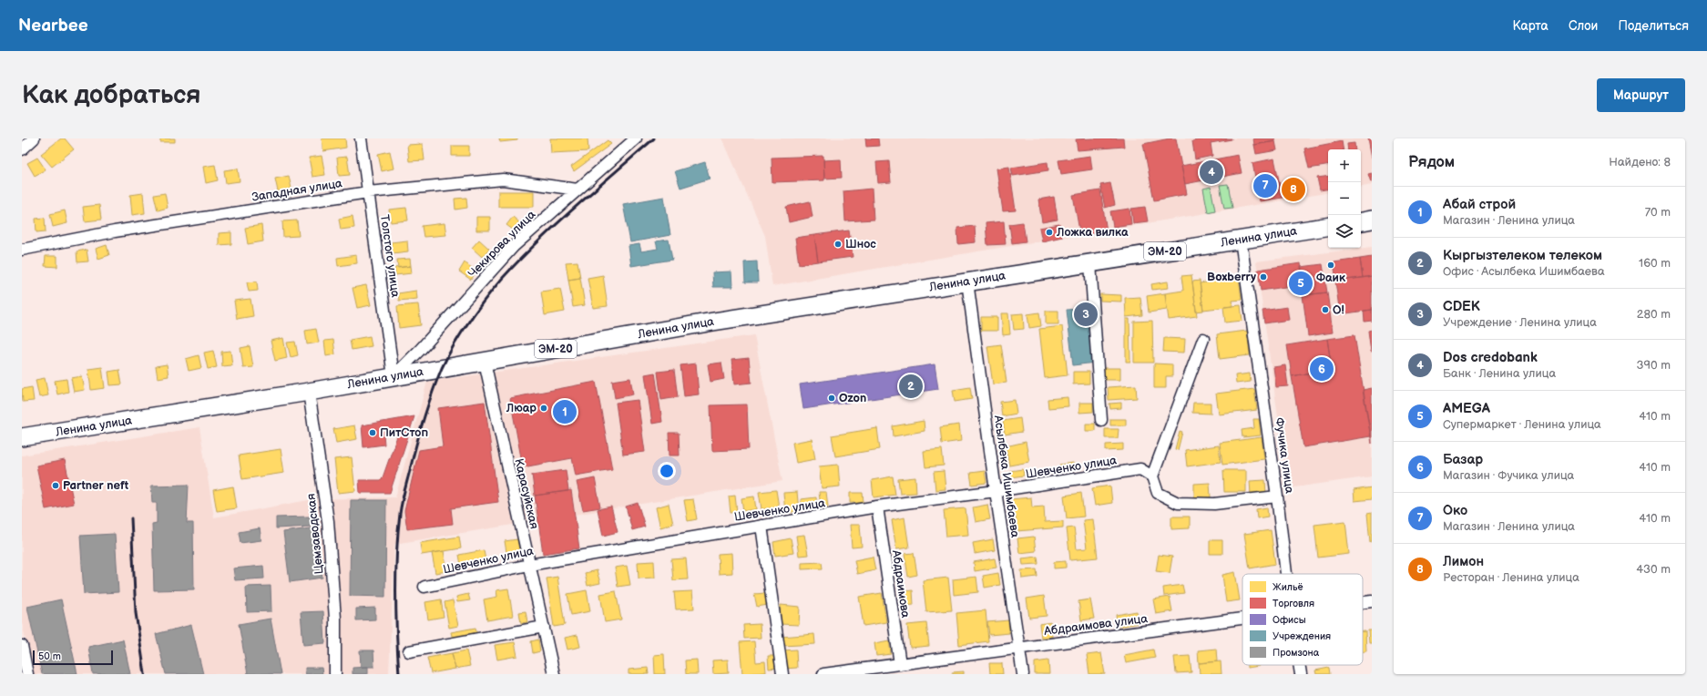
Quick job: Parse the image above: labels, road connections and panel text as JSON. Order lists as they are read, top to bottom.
{
  "streets": {
    "main road": ["Ленина улица", "ЭМ-20"],
    "street": [
      "Западная улица",
      "Чекирова улица",
      "Толстого улица",
      "Фучика улица",
      "Шевченко улица",
      "Асылбека Ишимбаева",
      "Карасуйская",
      "Цемзаводская",
      "Абдраимова",
      "Абдраимова улица"
    ]
  },
  "crossings": [
    ["Западная улица", "Чекирова улица"],
    ["Западная улица", "Толстого улица"],
    ["Ленина улица", "Чекирова улица"],
    ["Ленина улица", "Толстого улица"],
    ["Ленина улица", "Фучика улица"],
    ["Ленина улица", "Асылбека Ишимбаева"],
    ["Ленина улица", "Карасуйская"],
    ["Ленина улица", "Цемзаводская"],
    ["Чекирова улица", "Толстого улица"],
    ["Шевченко улица", "Асылбека Ишимбаева"],
    ["Шевченко улица", "Карасуйская"],
    ["Шевченко улица", "Абдраимова"],
    ["Асылбека Ишимбаева", "Абдраимова улица"],
    ["Абдраимова", "Абдраимова улица"]
  ],
  "places": [
    "Ложка вилка",
    "Шнос",
    "Фаик",
    "Boxberry",
    "О!",
    "Ozon",
    "Люар",
    "ПитСтоп",
    "Partner neft"
  ],
  "legend": [
    "Жильё",
    "Торговля",
    "Офисы",
    "Учреждения",
    "Промзона"
  ],
  "scale_bar": "50 m",
  "page": {
    "header": "Nearbee",
    "nav": ["Карта", "Слои", "Поделиться"],
    "buttons": "Маршрут",
    "title": "Как добраться",
    "heading": ["Рядом", "Найдено: 8"],
    "map_buttons": ["+", "−"],
    "pins": [
      "4",
      "7",
      "8",
      "5",
      "3",
      "6",
      "2",
      "1"
    ],
    "list": [
      {
        "mark": "1",
        "name": "Абай строй",
        "note": "Магазин · Ленина улица",
        "value": "70 m"
      },
      {
        "mark": "2",
        "name": "Кыргызтелеком телеком",
        "note": "Офис · Асылбека Ишимбаева",
        "value": "160 m"
      },
      {
        "mark": "3",
        "name": "CDEK",
        "note": "Учреждение · Ленина улица",
        "value": "280 m"
      },
      {
        "mark": "4",
        "name": "Dos credobank",
        "note": "Банк · Ленина улица",
        "value": "390 m"
      },
      {
        "mark": "5",
        "name": "AMEGA",
        "note": "Супермаркет · Ленина улица",
        "value": "410 m"
      },
      {
        "mark": "6",
        "name": "Базар",
        "note": "Магазин · Фучика улица",
        "value": "410 m"
      },
      {
        "mark": "7",
        "name": "Око",
        "note": "Магазин · Ленина улица",
        "value": "410 m"
      },
      {
        "mark": "8",
        "name": "Лимон",
        "note": "Ресторан · Ленина улица",
        "value": "430 m"
      }
    ],
    "scale": "50 m"
  }
}
